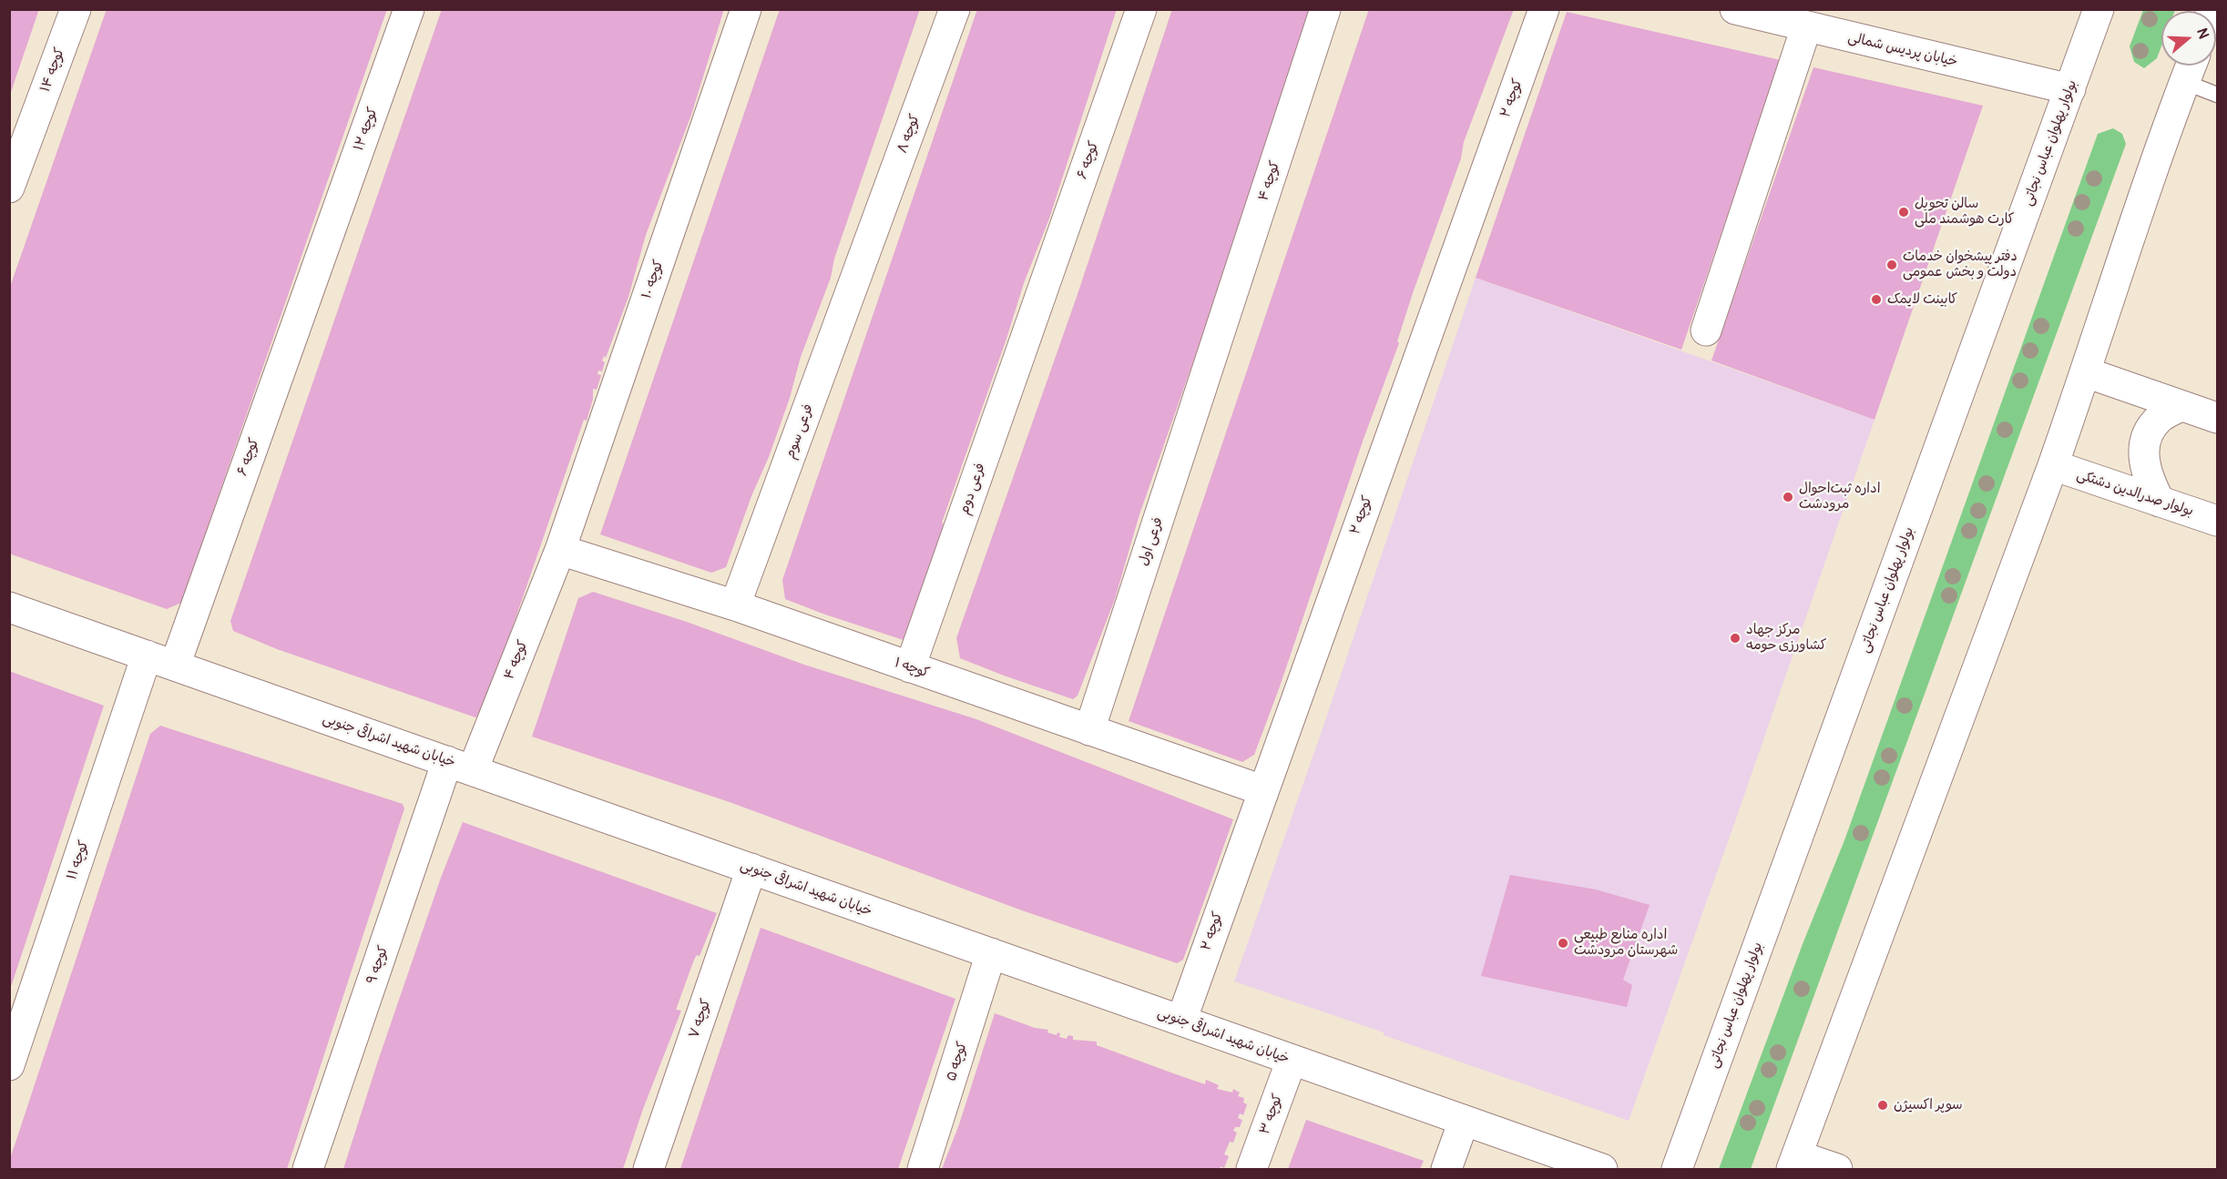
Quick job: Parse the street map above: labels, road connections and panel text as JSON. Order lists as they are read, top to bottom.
{
  "streets": {
    "street": [
      "خیابان پردیس شمالی",
      "کوچه ۱۴",
      "کوچه ۲",
      "کوچه ۱۲",
      "کوچه ۸",
      "بولوار پهلوان عباس نجاتی",
      "کوچه ۶",
      "کوچه ۴",
      "کوچه ۱۰",
      "فرعی سوم",
      "فرعی دوم",
      "بولوار صدرالدین دشتکی",
      "فرعی اول",
      "کوچه ۱",
      "خیابان شهید اشراقی جنوبی",
      "کوچه ۱۱",
      "کوچه ۹",
      "کوچه ۷",
      "کوچه ۵",
      "کوچه ۳"
    ]
  },
  "crossings": [
    ["خیابان پردیس شمالی", "بولوار پهلوان عباس نجاتی"],
    ["کوچه ۲", "کوچه ۱"],
    ["کوچه ۲", "خیابان شهید اشراقی جنوبی"],
    ["کوچه ۱۲", "کوچه ۶"],
    ["کوچه ۸", "فرعی سوم"],
    ["کوچه ۶", "فرعی دوم"],
    ["کوچه ۶", "خیابان شهید اشراقی جنوبی"],
    ["کوچه ۴", "کوچه ۱۰"],
    ["کوچه ۴", "فرعی اول"],
    ["کوچه ۴", "کوچه ۱"],
    ["کوچه ۴", "خیابان شهید اشراقی جنوبی"],
    ["کوچه ۴", "کوچه ۹"],
    ["کوچه ۱۰", "کوچه ۱"],
    ["فرعی سوم", "کوچه ۱"],
    ["فرعی دوم", "کوچه ۱"],
    ["فرعی اول", "کوچه ۱"],
    ["خیابان شهید اشراقی جنوبی", "کوچه ۱۱"],
    ["خیابان شهید اشراقی جنوبی", "کوچه ۹"],
    ["خیابان شهید اشراقی جنوبی", "کوچه ۷"],
    ["خیابان شهید اشراقی جنوبی", "کوچه ۵"],
    ["خیابان شهید اشراقی جنوبی", "کوچه ۳"]
  ],
  "places": [
    "سالن تحویل کارت هوشمند ملی",
    "دفتر پیشخوان خدمات دولت و بخش عمومی",
    "کابینت لایمک",
    "اداره ثبت‌احوال مرودشت",
    "مرکز جهاد کشاورزی حومه",
    "اداره منابع طبیعی شهرستان مرودشت",
    "سوپر اکسیژن"
  ],
  "north": "right"
}
